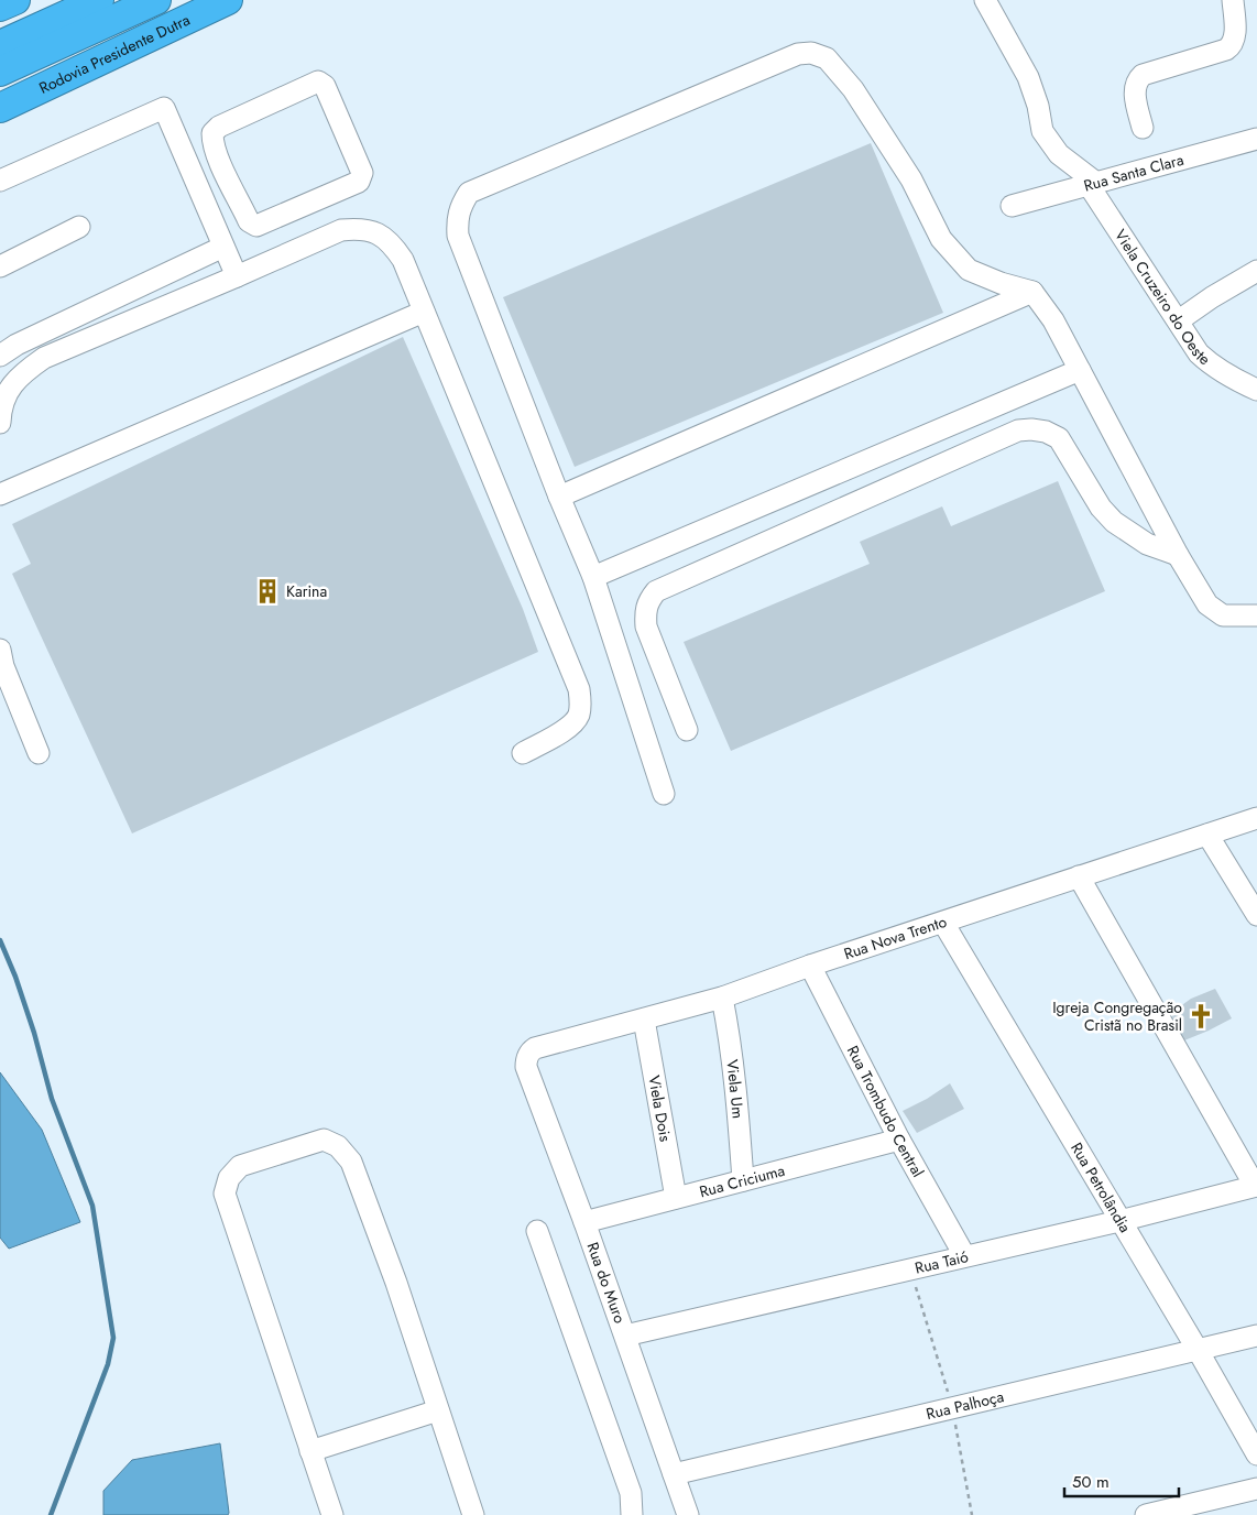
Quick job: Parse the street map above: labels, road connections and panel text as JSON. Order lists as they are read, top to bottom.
{
  "streets": {
    "highway": ["Rodovia Presidente Dutra"],
    "street": [
      "Rua Santa Clara",
      "Viela Cruzeiro do Oeste",
      "Rua Nova Trento",
      "Viela Um",
      "Viela Dois",
      "Rua Trombudo Central",
      "Rua Criciuma",
      "Rua Petrolândia",
      "Rua Taió",
      "Rua do Muro",
      "Rua Palhoça"
    ]
  },
  "crossings": [
    ["Rua Santa Clara", "Viela Cruzeiro do Oeste"],
    ["Rua Nova Trento", "Viela Um"],
    ["Rua Nova Trento", "Viela Dois"],
    ["Rua Nova Trento", "Rua Trombudo Central"],
    ["Rua Nova Trento", "Rua Petrolândia"],
    ["Rua Nova Trento", "Rua do Muro"],
    ["Viela Um", "Rua Criciuma"],
    ["Viela Dois", "Rua Criciuma"],
    ["Rua Trombudo Central", "Rua Criciuma"],
    ["Rua Trombudo Central", "Rua Taió"],
    ["Rua Criciuma", "Rua do Muro"],
    ["Rua Petrolândia", "Rua Taió"],
    ["Rua Petrolândia", "Rua Palhoça"],
    ["Rua Taió", "Rua do Muro"],
    ["Rua do Muro", "Rua Palhoça"]
  ],
  "places": {
    "building": ["Karina"],
    "church": ["Igreja Congregação Cristã no Brasil"]
  },
  "scale_bar": "50 m"
}
